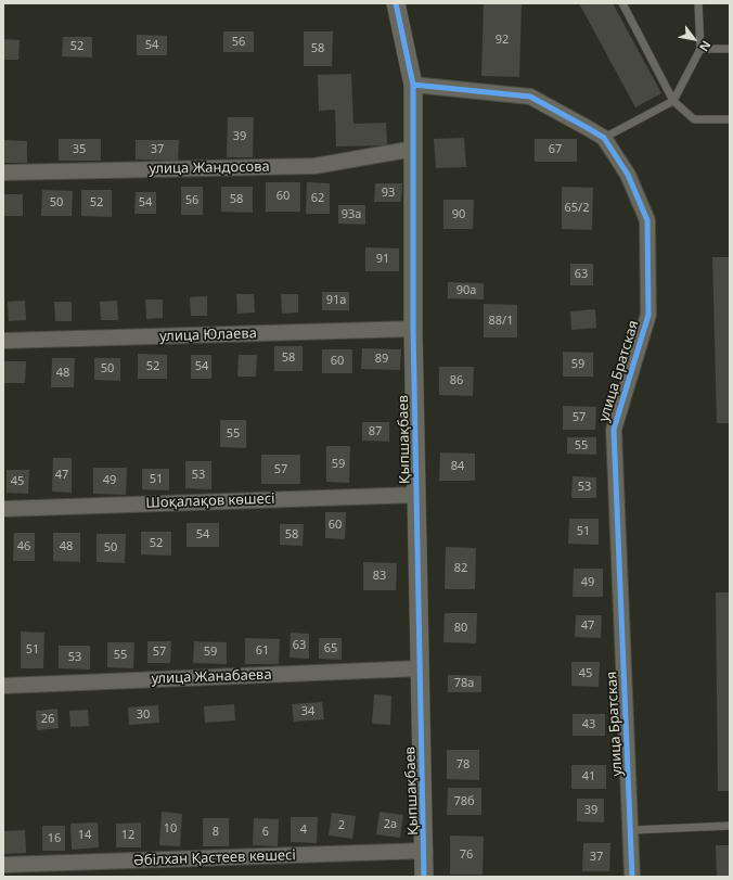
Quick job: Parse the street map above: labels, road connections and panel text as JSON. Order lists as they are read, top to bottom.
{
  "streets": {
    "street": [
      "улица Жандосова",
      "улица Юлаева",
      "улица Братская",
      "Қыпшақбаев",
      "Шоқалақов көшесі",
      "улица Жанабаева",
      "Әбілхан Қастеев көшесі"
    ]
  },
  "crossings": [
    ["улица Жандосова", "Қыпшақбаев"],
    ["улица Юлаева", "Қыпшақбаев"],
    ["улица Братская", "Қыпшақбаев"],
    ["Қыпшақбаев", "Шоқалақов көшесі"],
    ["Қыпшақбаев", "улица Жанабаева"],
    ["Қыпшақбаев", "Әбілхан Қастеев көшесі"]
  ],
  "house_numbers": [
    "92",
    "56",
    "54",
    "52",
    "58",
    "39",
    "35",
    "37",
    "67",
    "93",
    "60",
    "62",
    "58",
    "56",
    "50",
    "52",
    "54",
    "65/2",
    "93а",
    "90",
    "91",
    "63",
    "90а",
    "91а",
    "88/1",
    "58",
    "89",
    "60",
    "59",
    "52",
    "54",
    "50",
    "48",
    "86",
    "57",
    "87",
    "55",
    "55",
    "59",
    "84",
    "57",
    "47",
    "53",
    "51",
    "49",
    "45",
    "53",
    "60",
    "51",
    "54",
    "58",
    "52",
    "46",
    "48",
    "50",
    "82",
    "83",
    "49",
    "47",
    "80",
    "63",
    "65",
    "51",
    "61",
    "57",
    "59",
    "55",
    "53",
    "45",
    "78а",
    "34",
    "30",
    "26",
    "43",
    "78",
    "41",
    "78б",
    "39",
    "2а",
    "2",
    "10",
    "4",
    "8",
    "6",
    "14",
    "12",
    "16",
    "76",
    "37"
  ],
  "north": "bottom right"
}
